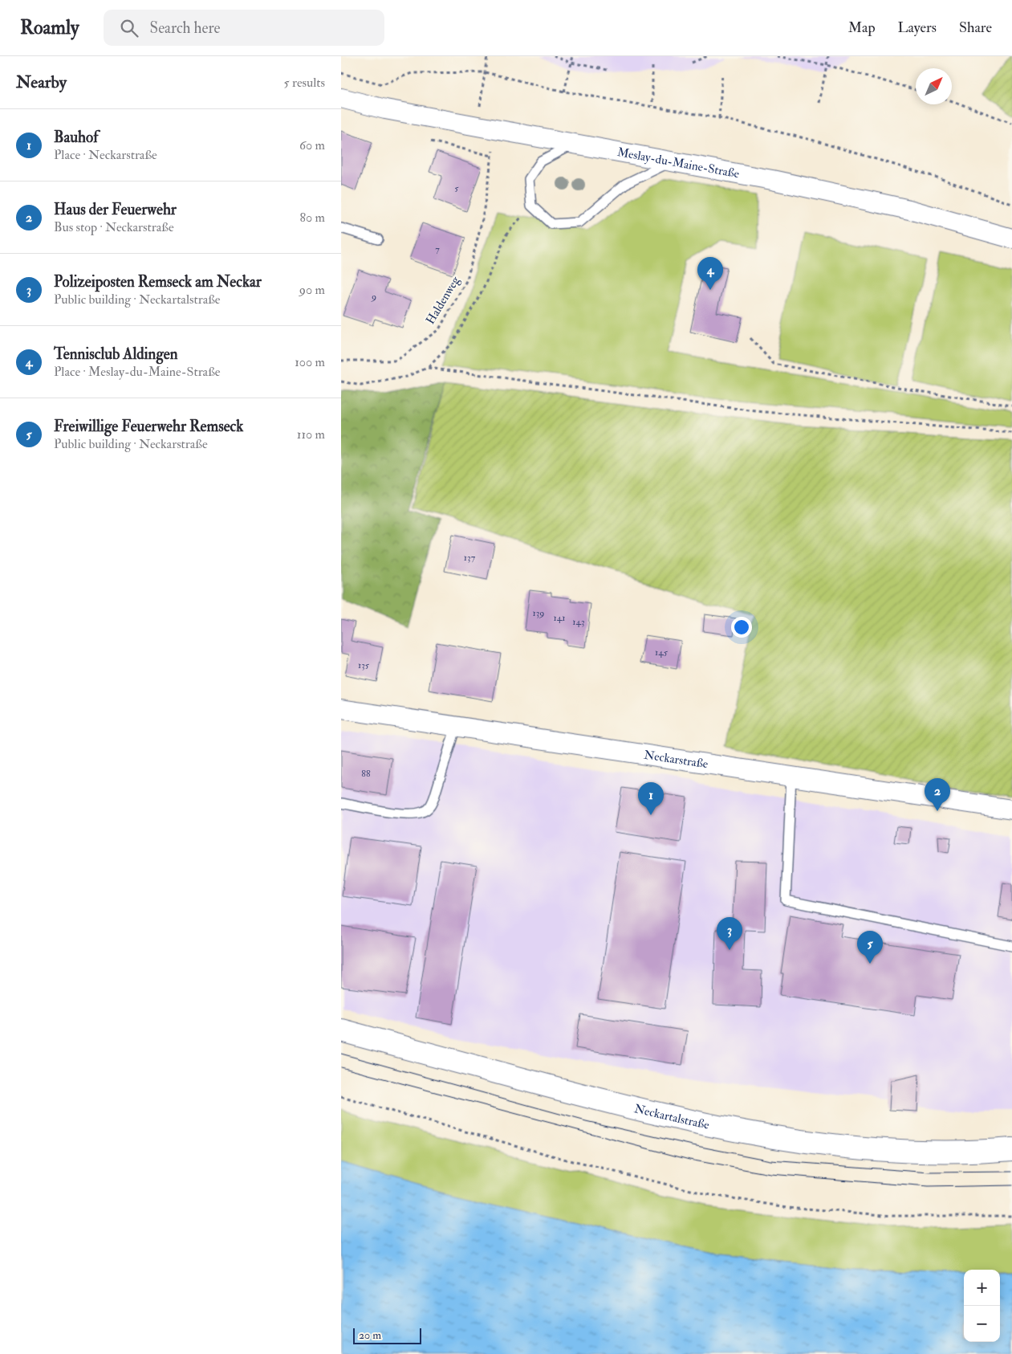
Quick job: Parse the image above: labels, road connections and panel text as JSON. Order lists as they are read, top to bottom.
{
  "streets": {
    "main road": ["Neckartalstraße"],
    "street": ["Meslay-du-Maine-Straße", "Neckarstraße"],
    "path": ["Haldenweg"]
  },
  "crossings": [
    ["Meslay-du-Maine-Straße", "Haldenweg"]
  ],
  "house_numbers": [
    "5",
    "7",
    "9",
    "137",
    "139",
    "141",
    "143",
    "145",
    "135",
    "88"
  ],
  "scale_bar": "20 m",
  "north": "top right",
  "page": {
    "header": "Roamly",
    "search": "Search here",
    "nav": ["Map", "Layers", "Share"],
    "heading": ["Nearby", "5 results"],
    "list": [
      {
        "mark": "1",
        "name": "Bauhof",
        "note": "Place · Neckarstraße",
        "value": "60 m"
      },
      {
        "mark": "2",
        "name": "Haus der Feuerwehr",
        "note": "Bus stop · Neckarstraße",
        "value": "80 m"
      },
      {
        "mark": "3",
        "name": "Polizeiposten Remseck am Neckar",
        "note": "Public building · Neckartalstraße",
        "value": "90 m"
      },
      {
        "mark": "4",
        "name": "Tennisclub Aldingen",
        "note": "Place · Meslay-du-Maine-Straße",
        "value": "100 m"
      },
      {
        "mark": "5",
        "name": "Freiwillige Feuerwehr Remseck",
        "note": "Public building · Neckarstraße",
        "value": "110 m"
      }
    ],
    "pins": [
      "4",
      "2",
      "1",
      "3",
      "5"
    ],
    "map_buttons": ["+", "−"],
    "scale": "20 m"
  }
}
